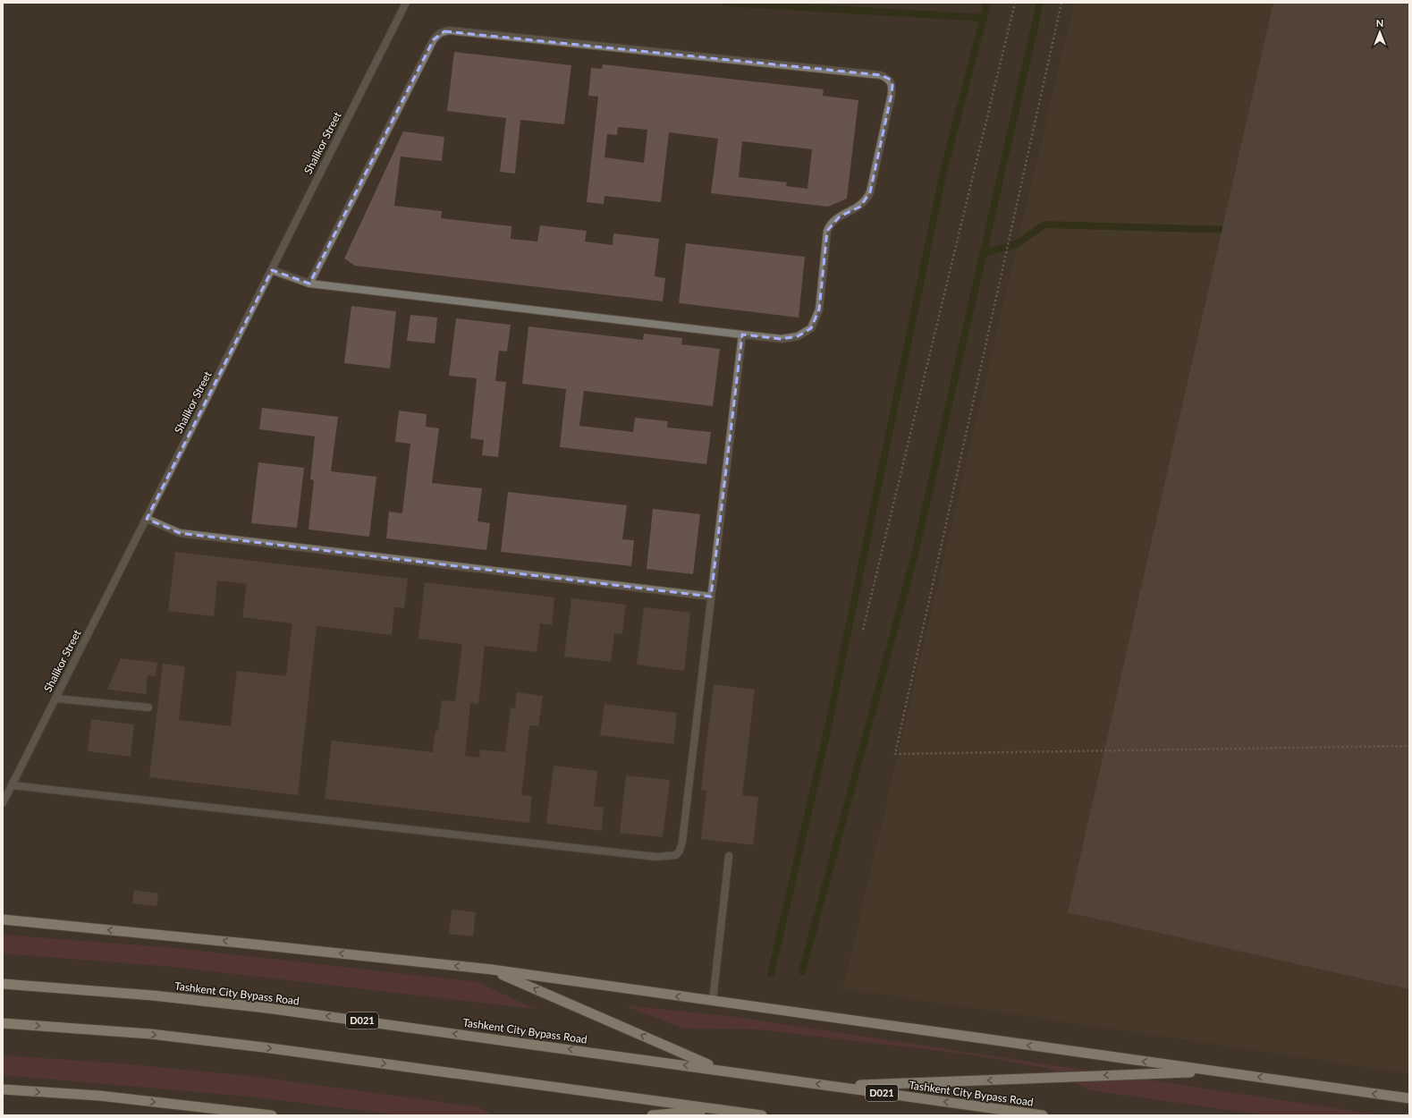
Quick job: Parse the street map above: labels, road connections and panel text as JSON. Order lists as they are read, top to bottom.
{
  "streets": {
    "highway": ["Tashkent City Bypass Road", "D021"],
    "street": ["Shаlikor Street"]
  },
  "north": "top"
}
